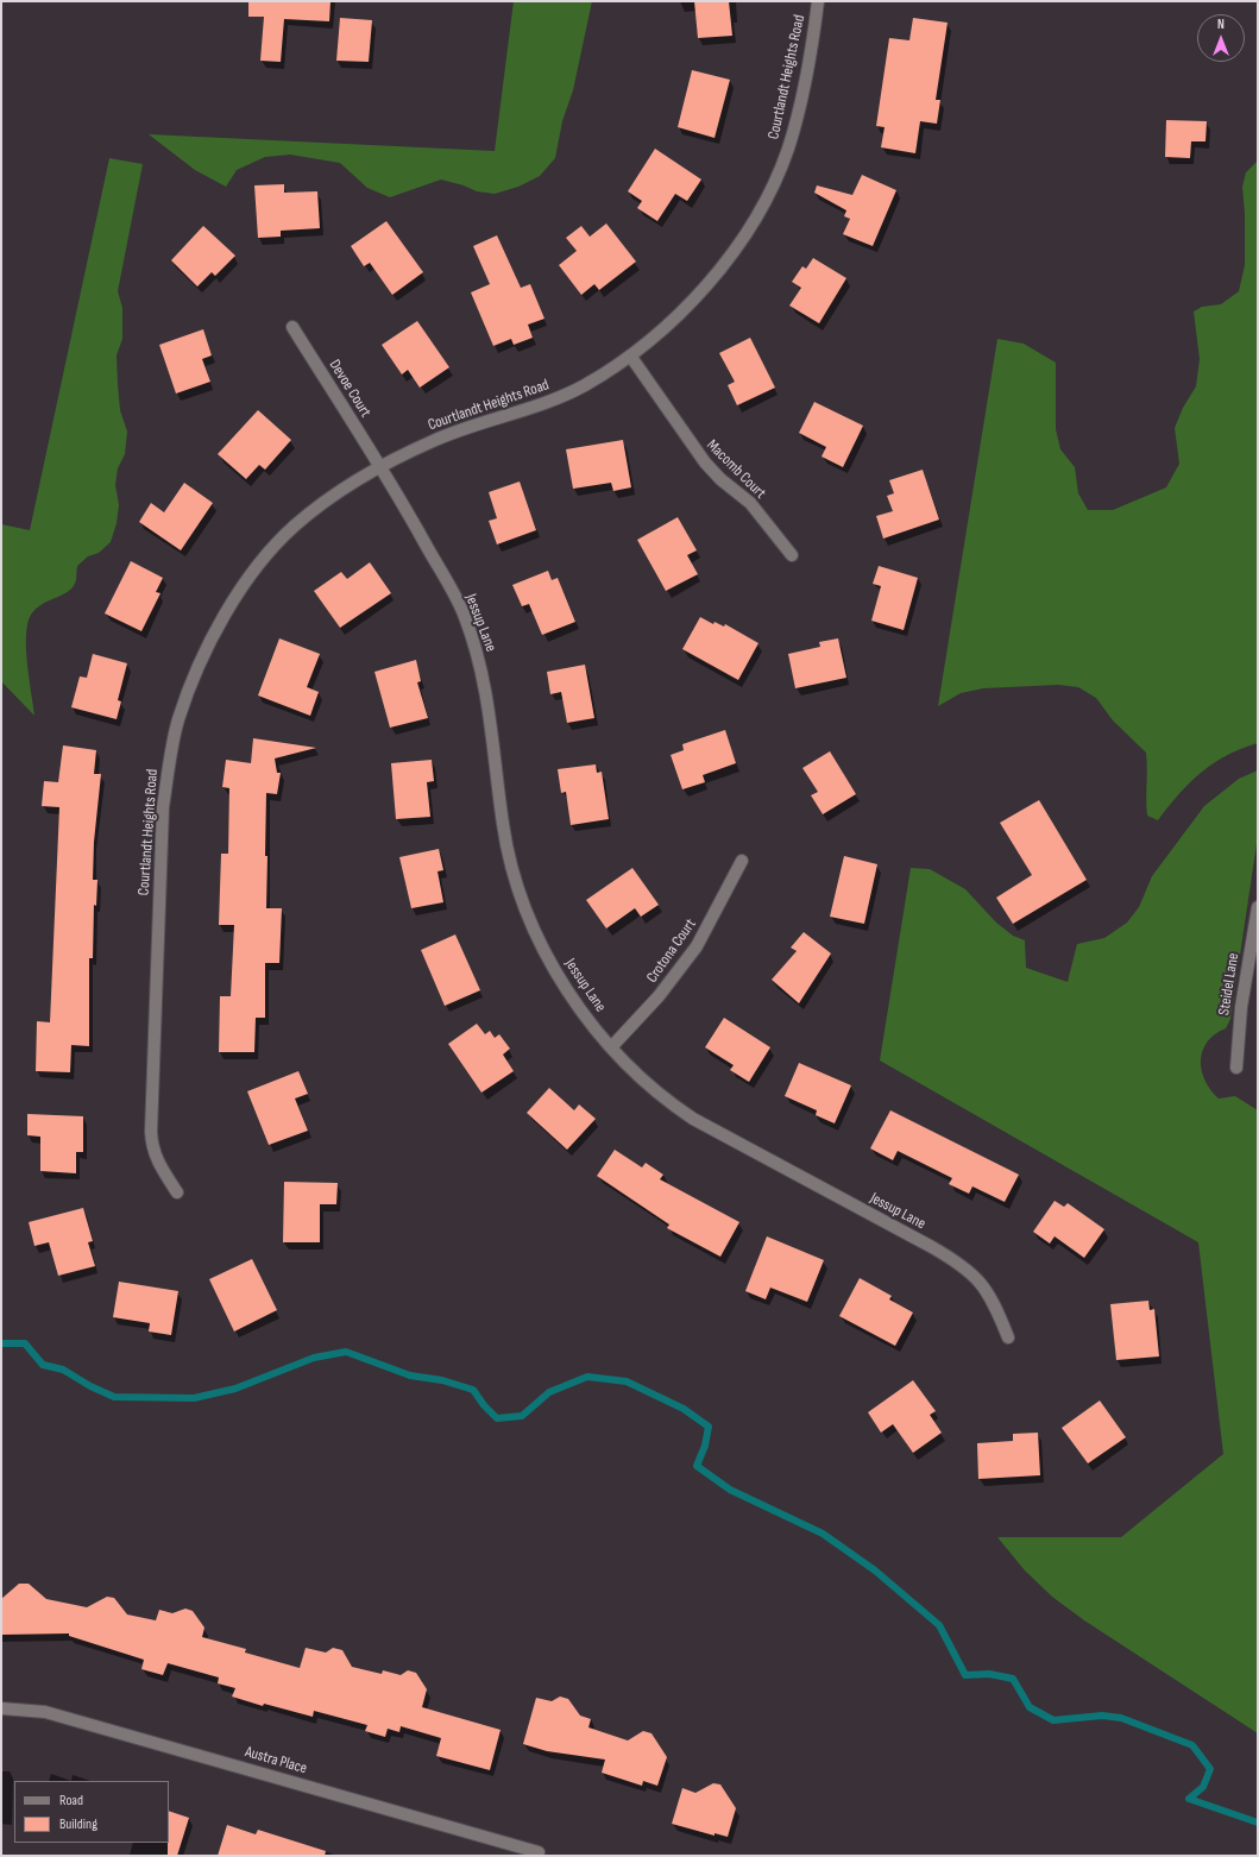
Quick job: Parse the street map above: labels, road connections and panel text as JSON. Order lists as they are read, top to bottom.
{
  "streets": {
    "street": [
      "Courtlandt Heights Road",
      "Devoe Court",
      "Macomb Court",
      "Jessup Lane",
      "Crotona Court",
      "Steidel Lane",
      "Austra Place"
    ]
  },
  "crossings": [
    ["Courtlandt Heights Road", "Devoe Court"],
    ["Courtlandt Heights Road", "Macomb Court"],
    ["Courtlandt Heights Road", "Jessup Lane"],
    ["Devoe Court", "Jessup Lane"],
    ["Jessup Lane", "Crotona Court"]
  ],
  "legend": ["Road", "Building"],
  "north": "top"
}
